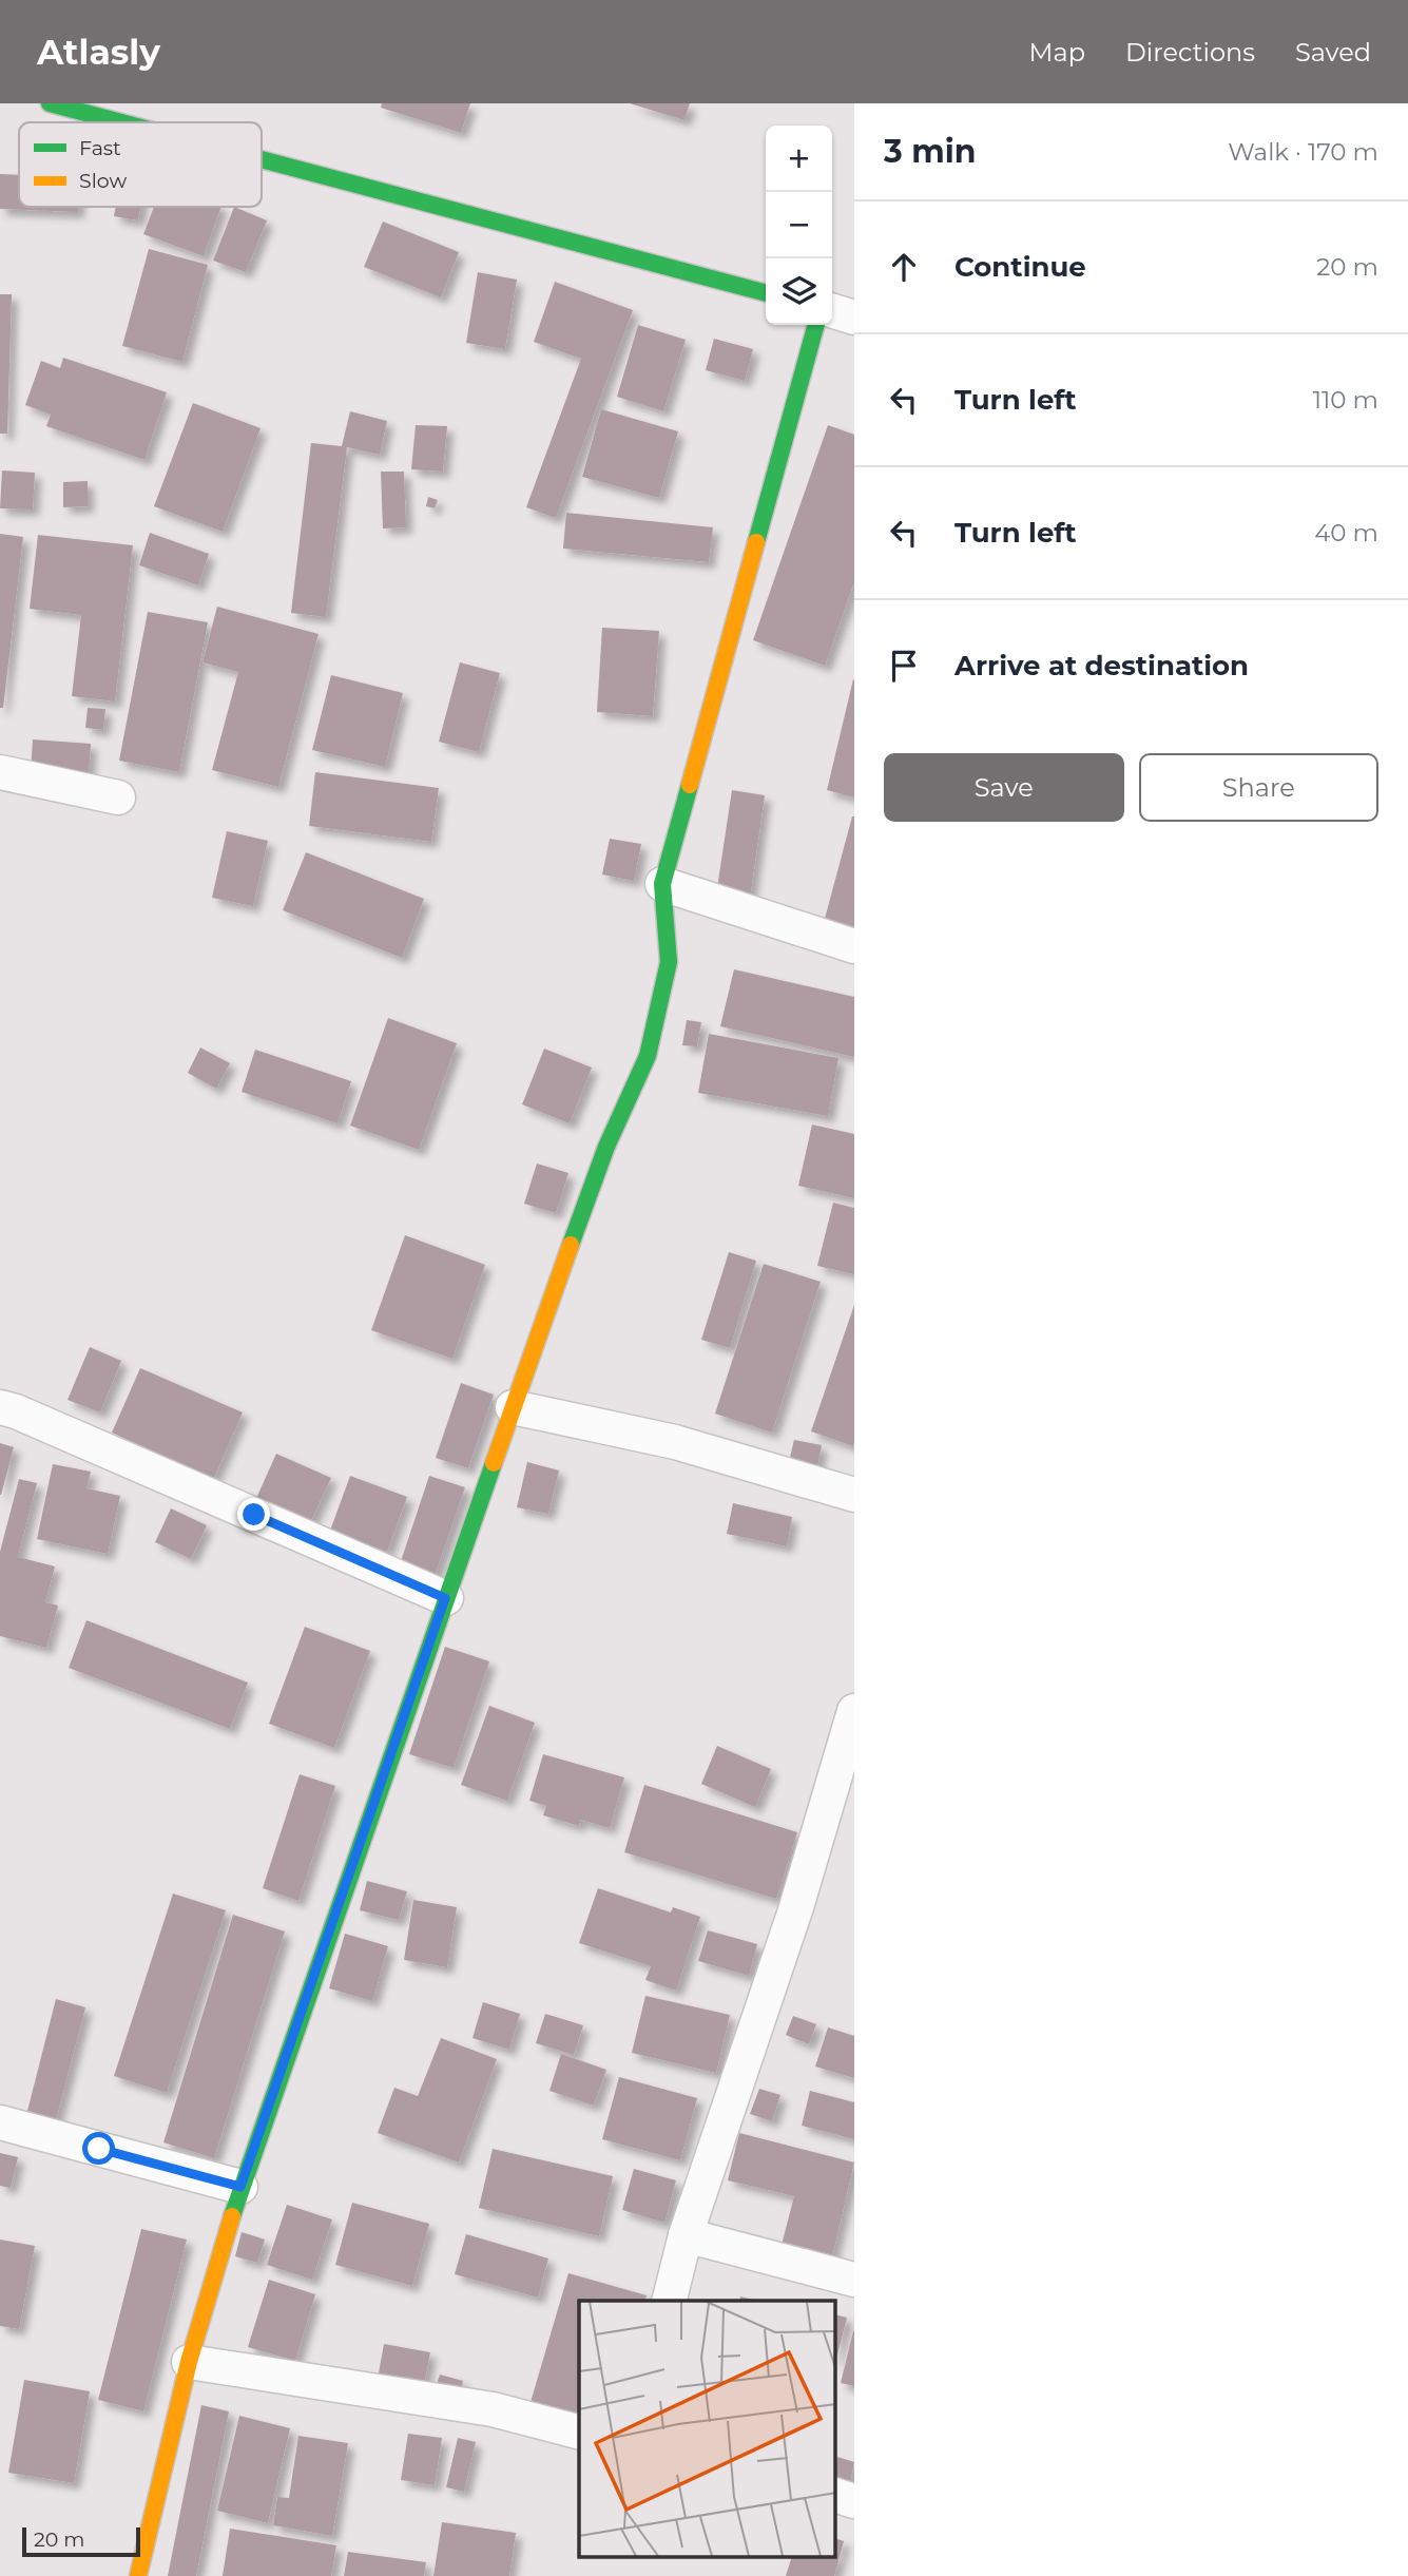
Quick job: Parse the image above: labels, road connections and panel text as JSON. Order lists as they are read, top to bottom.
{
  "legend": ["Fast", "Slow"],
  "scale_bar": "20 m",
  "page": {
    "header": "Atlasly",
    "nav": ["Map", "Directions", "Saved"],
    "heading": ["3 min", "Walk · 170 m"],
    "map_buttons": ["+", "−"],
    "list": [
      ["Continue", "20 m"],
      ["Turn left", "110 m"],
      ["Turn left", "40 m"],
      "Arrive at destination"
    ],
    "buttons": ["Save", "Share"],
    "scale": "20 m"
  }
}
